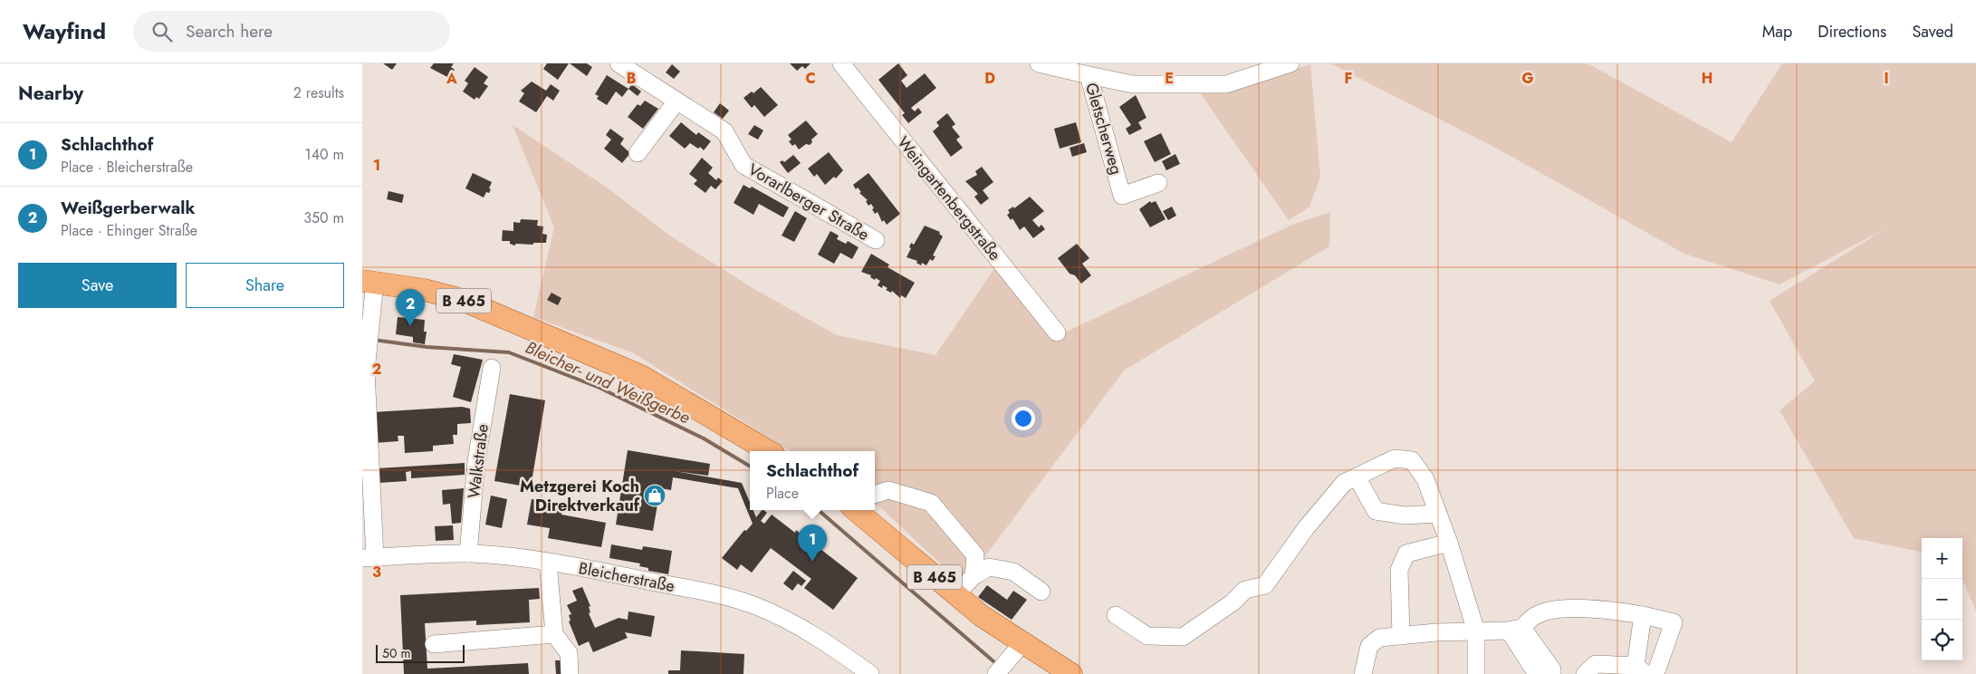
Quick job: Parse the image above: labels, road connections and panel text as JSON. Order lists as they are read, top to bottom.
{
  "streets": {
    "main road": ["B 465"],
    "street": [
      "Gletscherweg",
      "Weingartenbergstraße",
      "Vorarlberger Straße",
      "Walkstraße",
      "Bleicherstraße"
    ]
  },
  "crossings": [
    ["Walkstraße", "Bleicherstraße"]
  ],
  "water": ["Bleicher- und Weißgerbe"],
  "places": {
    "shop": ["Metzgerei Koch Direktverkauf"]
  },
  "scale_bar": "50 m",
  "page": {
    "header": "Wayfind",
    "search": "Search here",
    "nav": ["Map", "Directions", "Saved"],
    "heading": ["Nearby", "2 results"],
    "list": [
      {
        "mark": "1",
        "name": "Schlachthof",
        "note": "Place · Bleicherstraße",
        "value": "140 m"
      },
      {
        "mark": "2",
        "name": "Weißgerberwalk",
        "note": "Place · Ehinger Straße",
        "value": "350 m"
      }
    ],
    "buttons": ["Save", "Share"],
    "pins": ["2", "1"],
    "popup": ["Schlachthof", "Place"],
    "map_buttons": ["+", "−"],
    "scale": "50 m"
  },
  "grid": {
    "columns": [
      "A",
      "B",
      "C",
      "D",
      "E",
      "F",
      "G",
      "H",
      "I"
    ],
    "rows": ["1", "2", "3"]
  }
}
